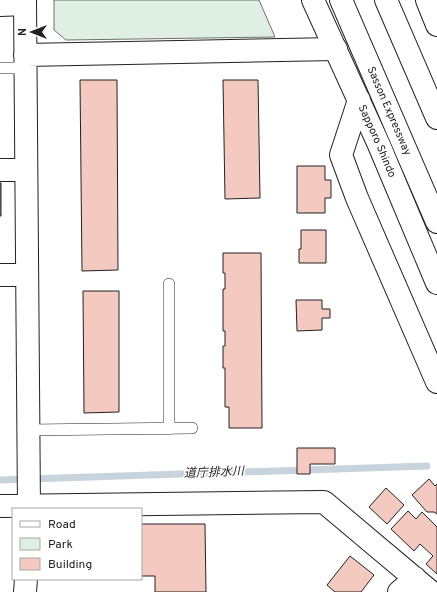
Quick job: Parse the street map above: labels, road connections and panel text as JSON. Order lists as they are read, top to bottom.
{
  "streets": {
    "main road": ["Sasson Expressway", "Sapporo Shindo"]
  },
  "water": ["道庁排水川"],
  "legend": ["Road", "Park", "Building"],
  "north": "left"
}
